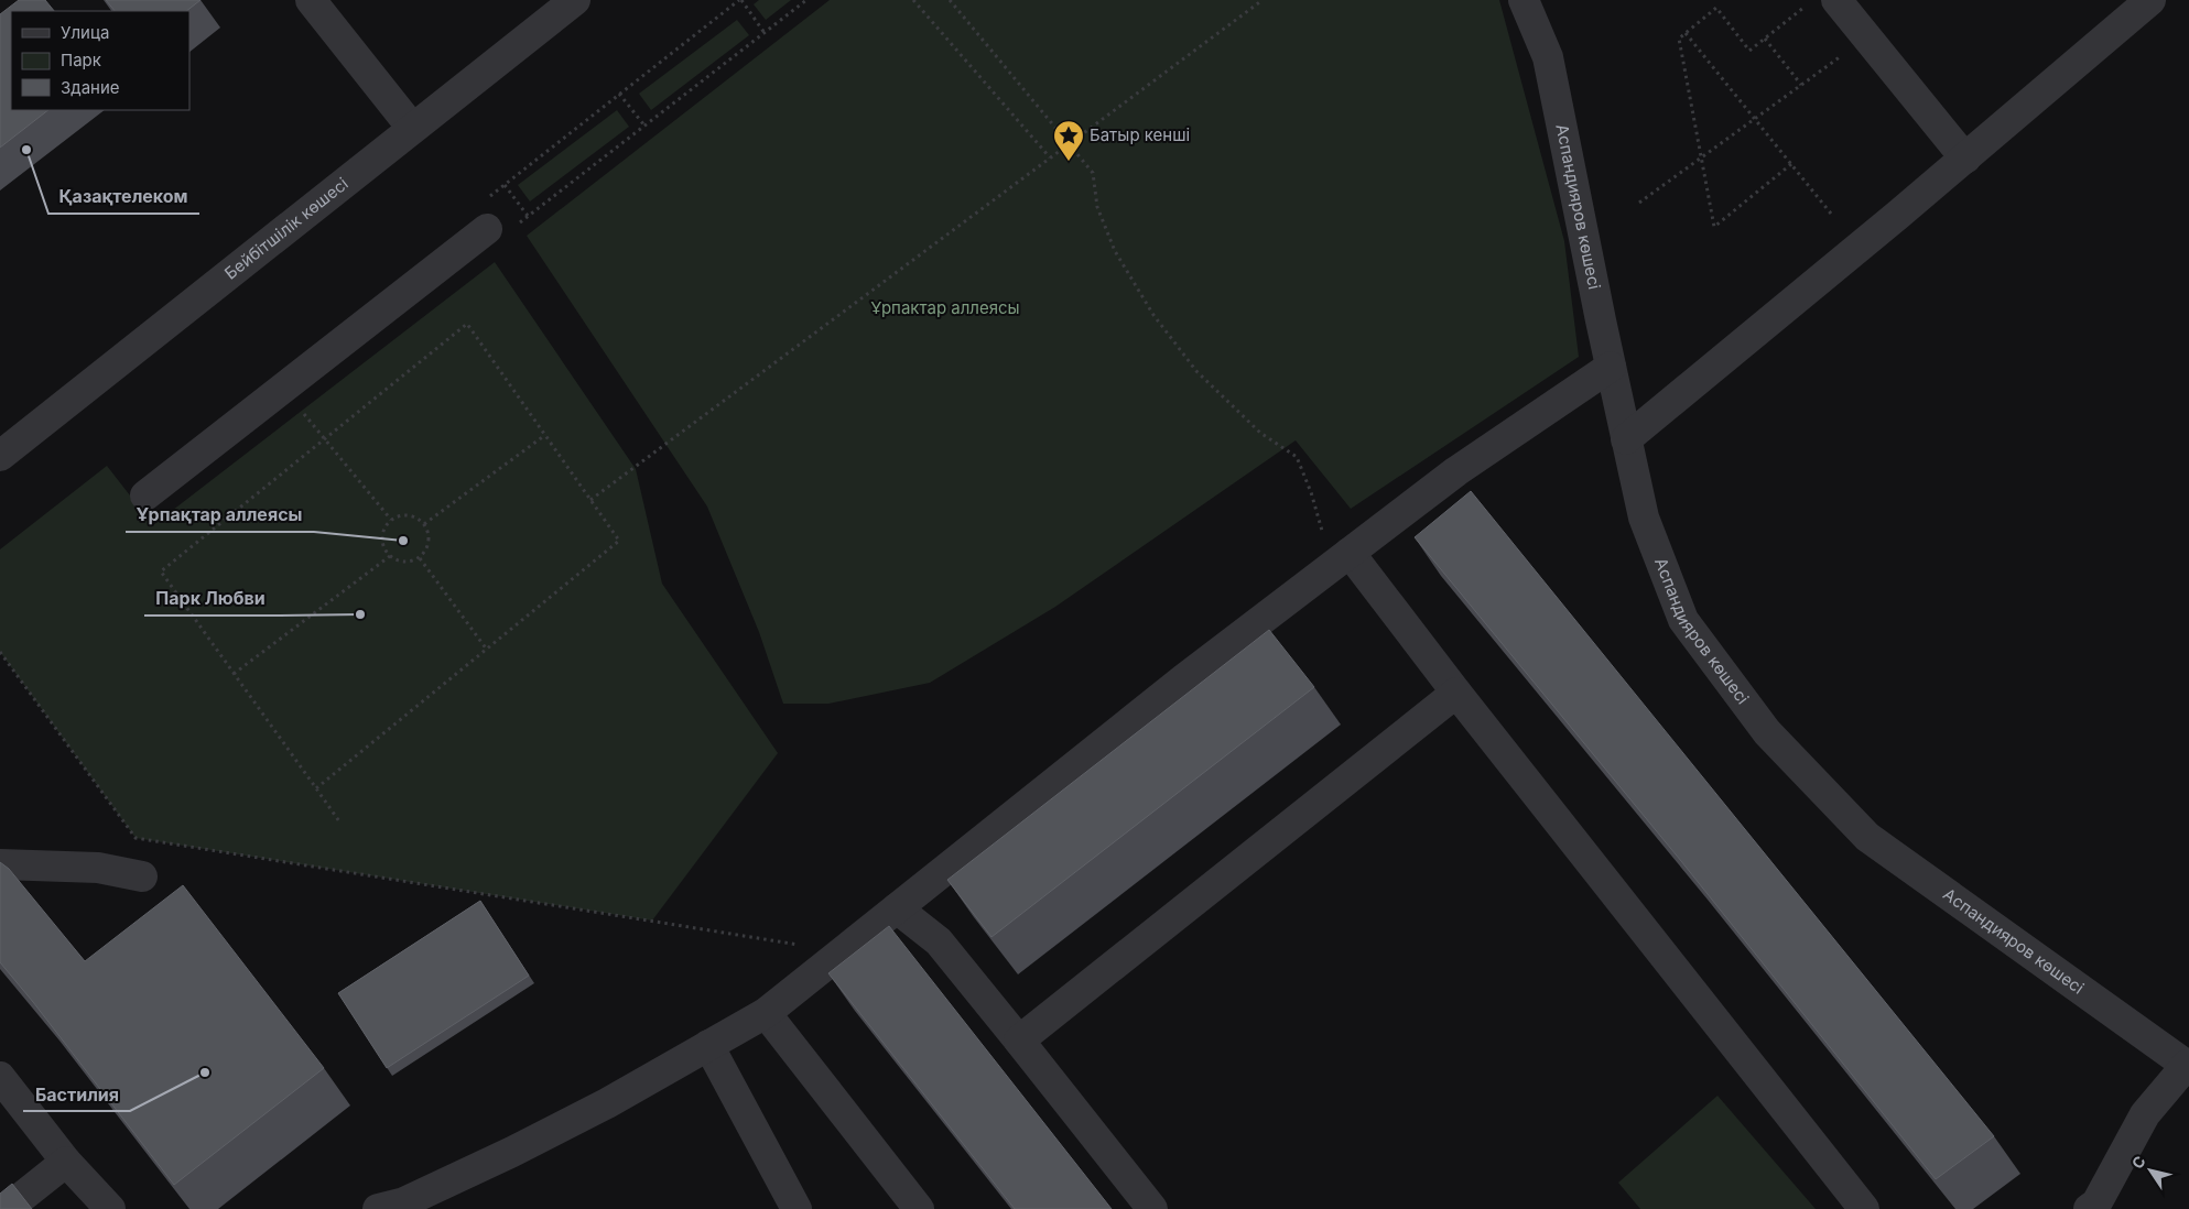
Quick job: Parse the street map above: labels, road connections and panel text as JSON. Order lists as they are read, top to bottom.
{
  "streets": {
    "street": ["Аспандияров көшесі", "Бейбітшілік көшесі"]
  },
  "parks": ["Ұрпактар аллеясы"],
  "places": {
    "other": [
      "Қазақтелеком",
      "Ұрпақтар аллеясы",
      "Парк Любви",
      "Бастилия"
    ],
    "place": ["Батыр кенші"]
  },
  "legend": ["Улица", "Парк", "Здание"],
  "north": "top left"
}
